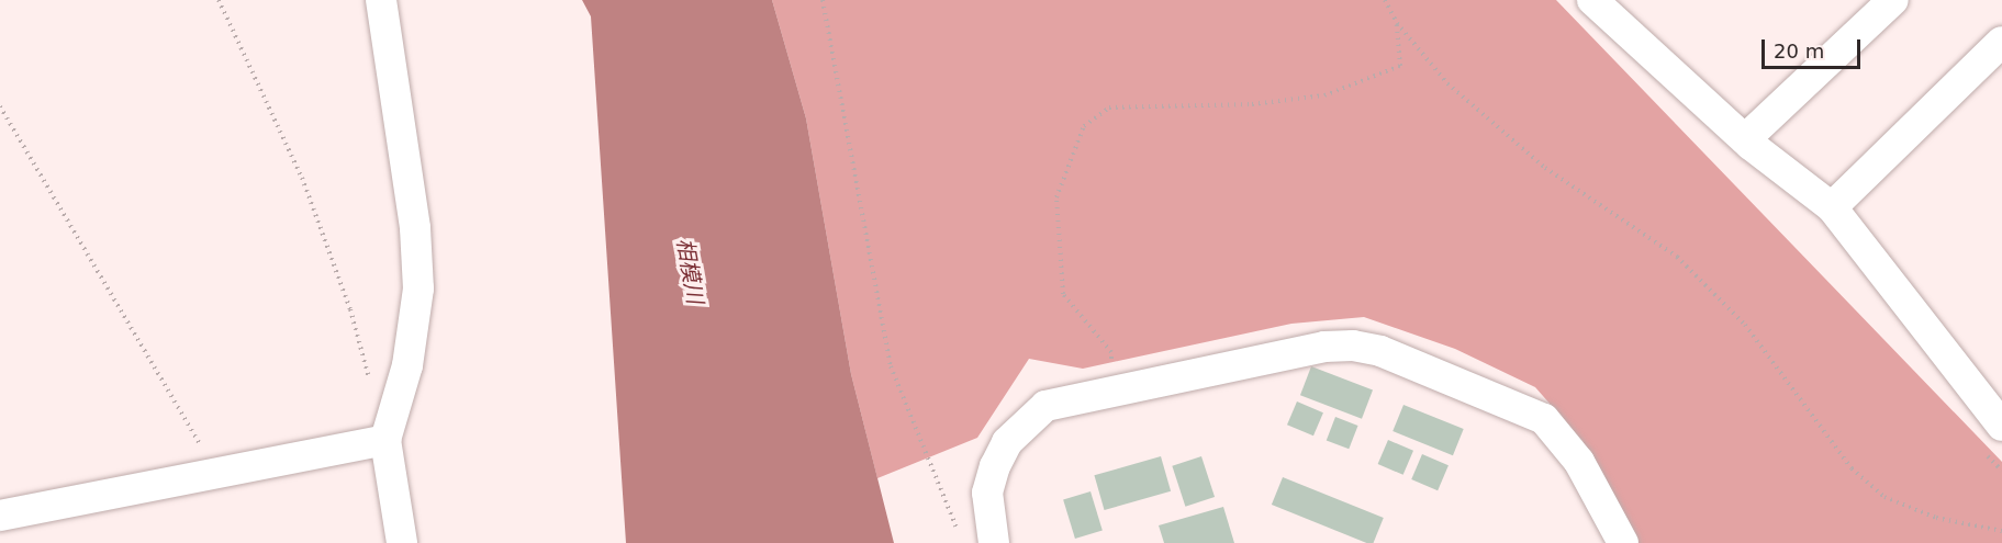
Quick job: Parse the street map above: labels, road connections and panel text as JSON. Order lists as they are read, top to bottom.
{
  "water": ["相模川"],
  "scale_bar": "20 m"
}
